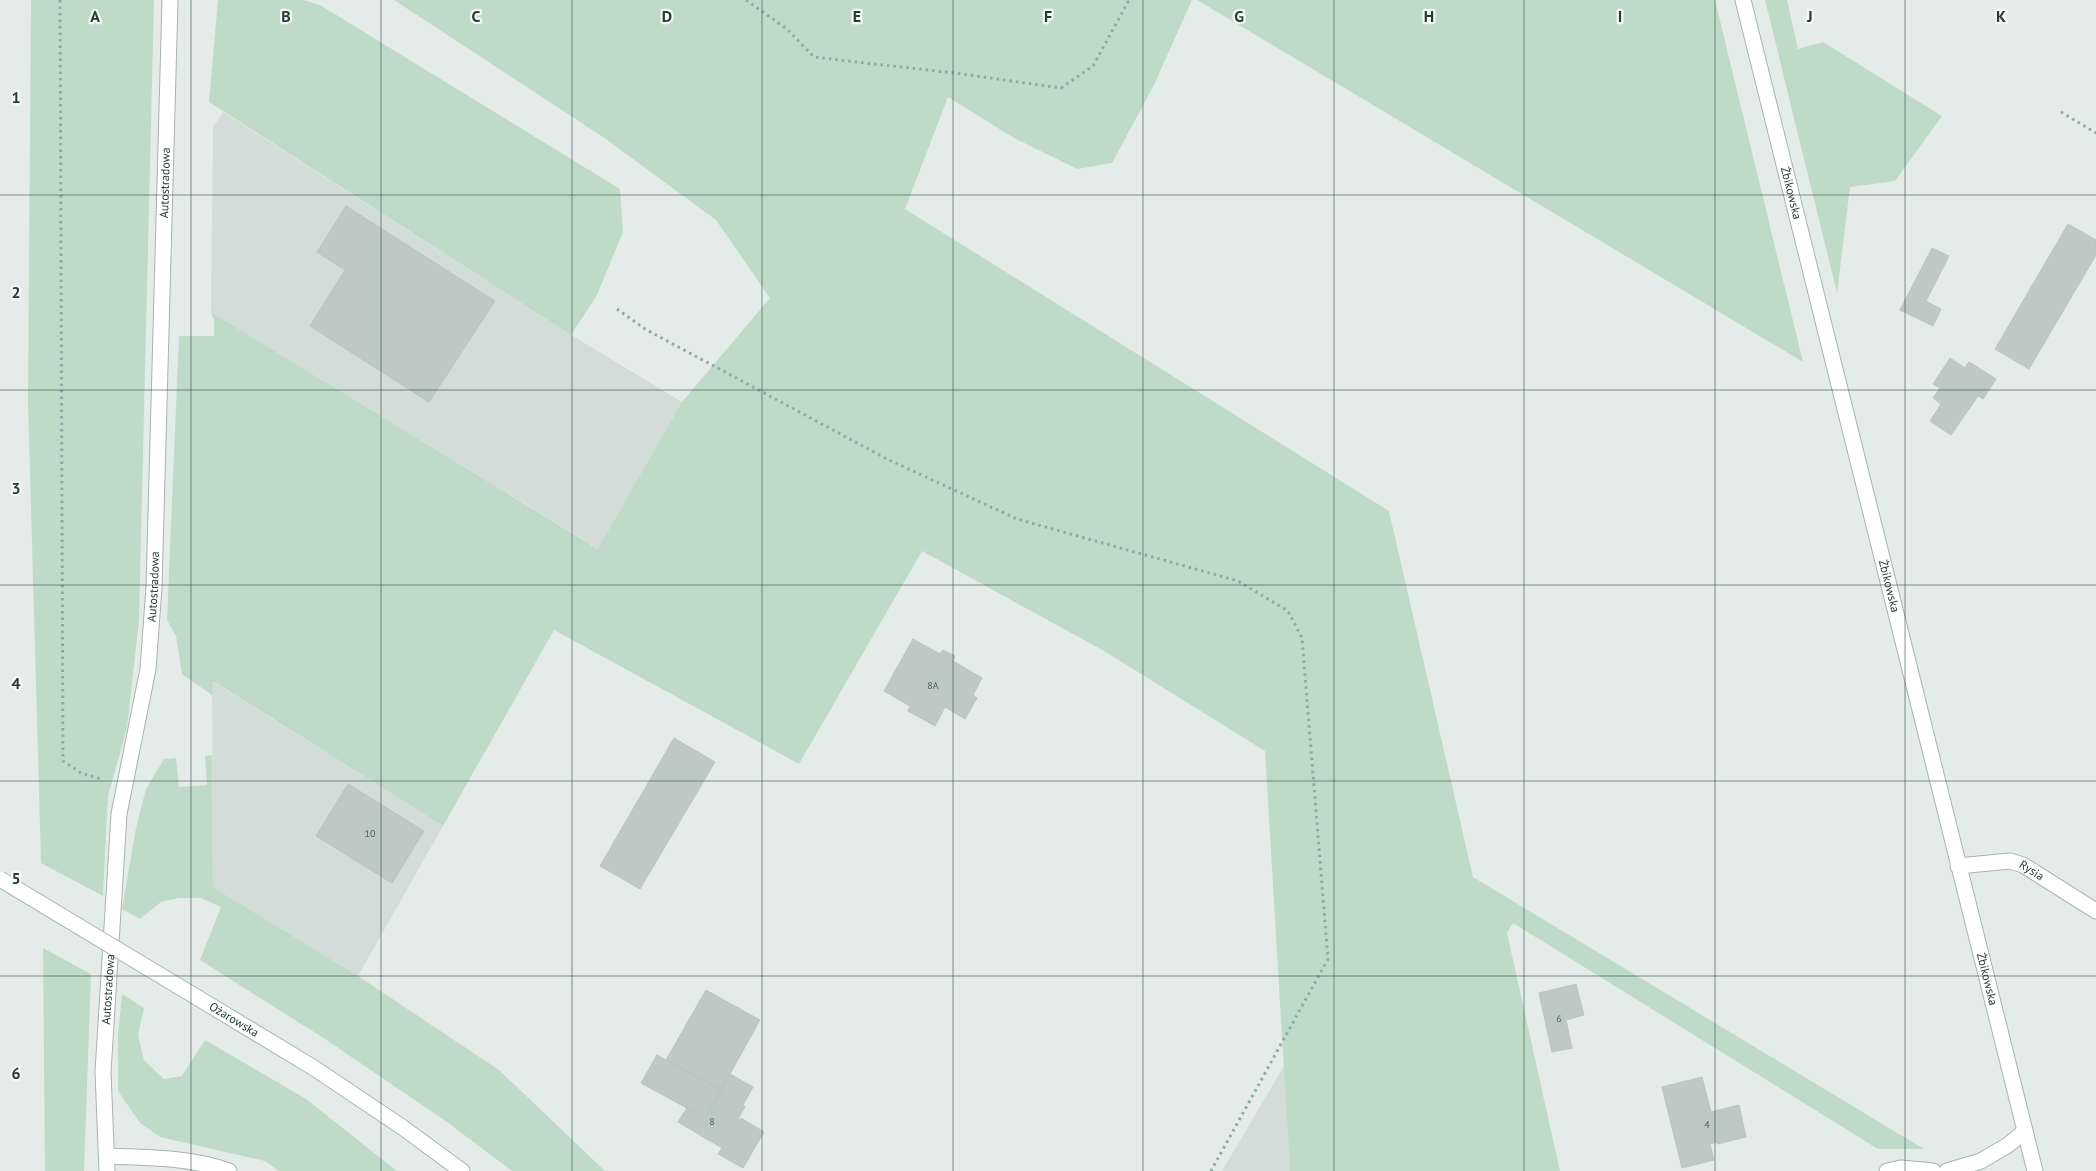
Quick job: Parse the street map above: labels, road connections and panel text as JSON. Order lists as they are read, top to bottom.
{
  "streets": {
    "street": [
      "Autostradowa",
      "Żbikowska",
      "Rysia",
      "Ożarowska"
    ]
  },
  "crossings": [
    ["Żbikowska", "Rysia"]
  ],
  "house_numbers": [
    "8A",
    "10",
    "6",
    "8",
    "4"
  ],
  "grid": {
    "columns": [
      "A",
      "B",
      "C",
      "D",
      "E",
      "F",
      "G",
      "H",
      "I",
      "J",
      "K"
    ],
    "rows": [
      "1",
      "2",
      "3",
      "4",
      "5",
      "6"
    ]
  }
}
